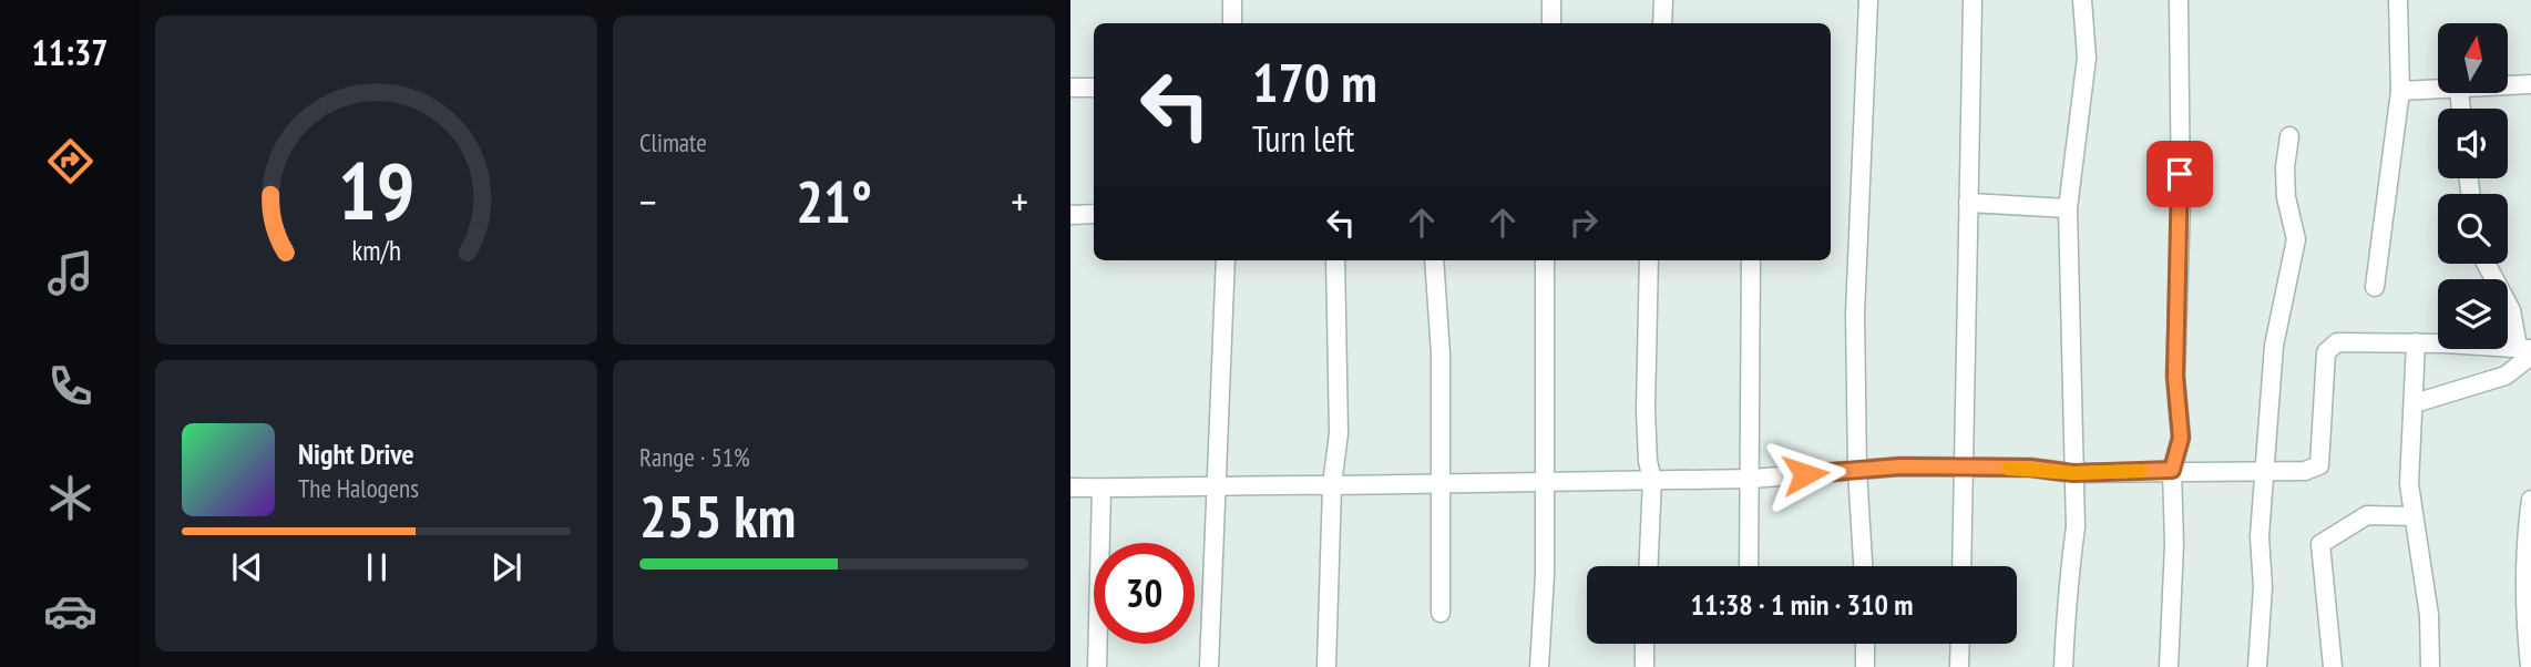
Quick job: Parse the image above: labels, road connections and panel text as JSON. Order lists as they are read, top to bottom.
{
  "north": "top",
  "page": {
    "tabs": "11:37",
    "tile": [
      "Climate",
      ["Range · 51%", "255 km"]
    ],
    "turn": ["170 m", "Turn left"],
    "heat": ["−", "21°", "+"],
    "song": ["Night Drive", "The Halogens"],
    "limit": "30",
    "trip": "11:38 · 1 min · 310 m",
    "gauge": ["19", "km/h"]
  }
}
